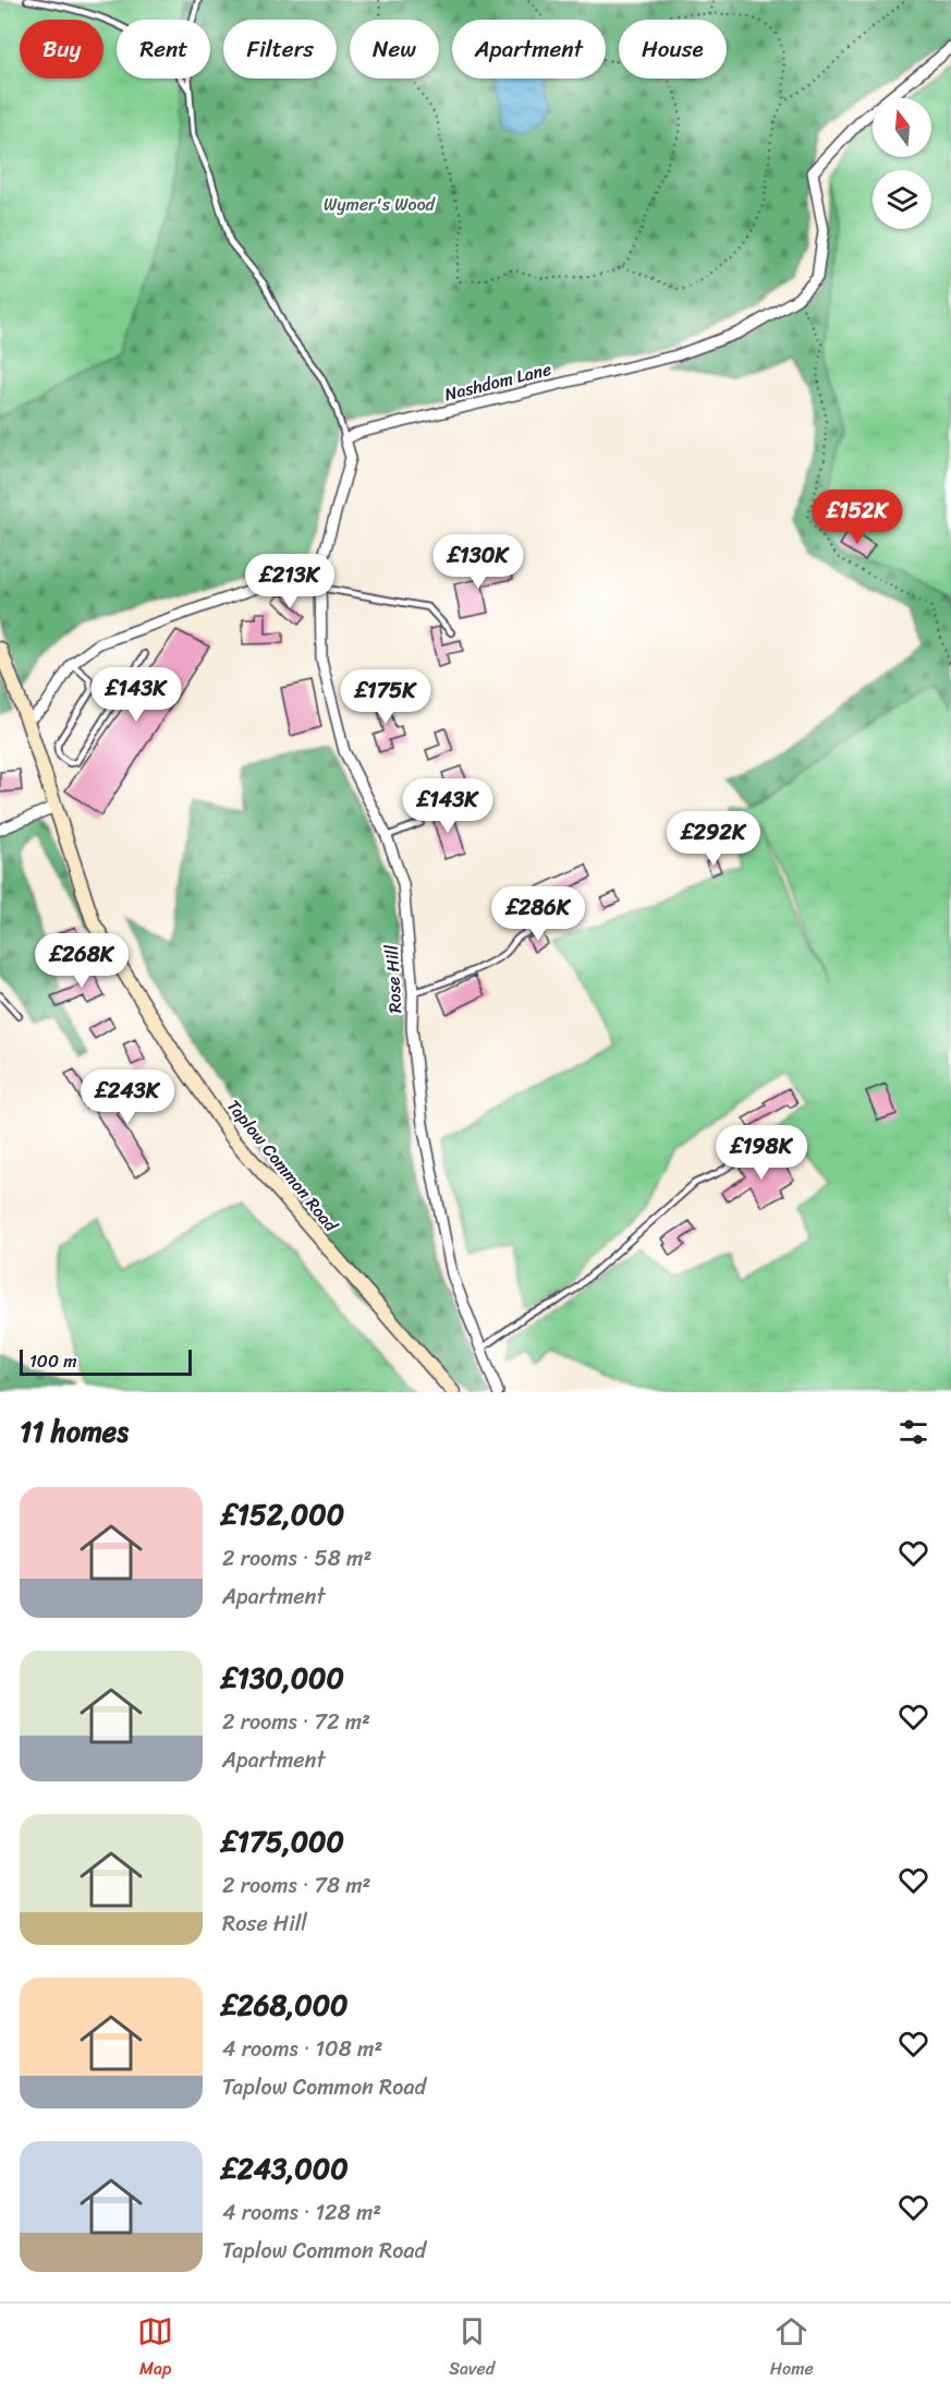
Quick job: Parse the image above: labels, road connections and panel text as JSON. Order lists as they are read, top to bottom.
{
  "streets": {
    "street": ["Nashdom Lane", "Rose Hill", "Taplow Common Road"]
  },
  "parks": ["Wymer's Wood"],
  "scale_bar": "100 m",
  "north": "top",
  "page": {
    "chip": [
      "Buy",
      "Rent",
      "Filters",
      "New",
      "Apartment",
      "House"
    ],
    "price": [
      "£152K",
      "£130K",
      "£213K",
      "£143K",
      "£175K",
      "£143K",
      "£292K",
      "£286K",
      "£268K",
      "£243K",
      "£198K"
    ],
    "scale": "100 m",
    "heading": "11 homes",
    "list": [
      {
        "name": "£152,000",
        "note": "2 rooms · 58 m² · Apartment"
      },
      {
        "name": "£130,000",
        "note": "2 rooms · 72 m² · Apartment"
      },
      {
        "name": "£175,000",
        "note": "2 rooms · 78 m² · Rose Hill"
      },
      {
        "name": "£268,000",
        "note": "4 rooms · 108 m² · Taplow Common Road"
      },
      {
        "name": "£243,000",
        "note": "4 rooms · 128 m² · Taplow Common Road"
      }
    ],
    "tabs": ["Map", "Saved", "Home"]
  }
}
